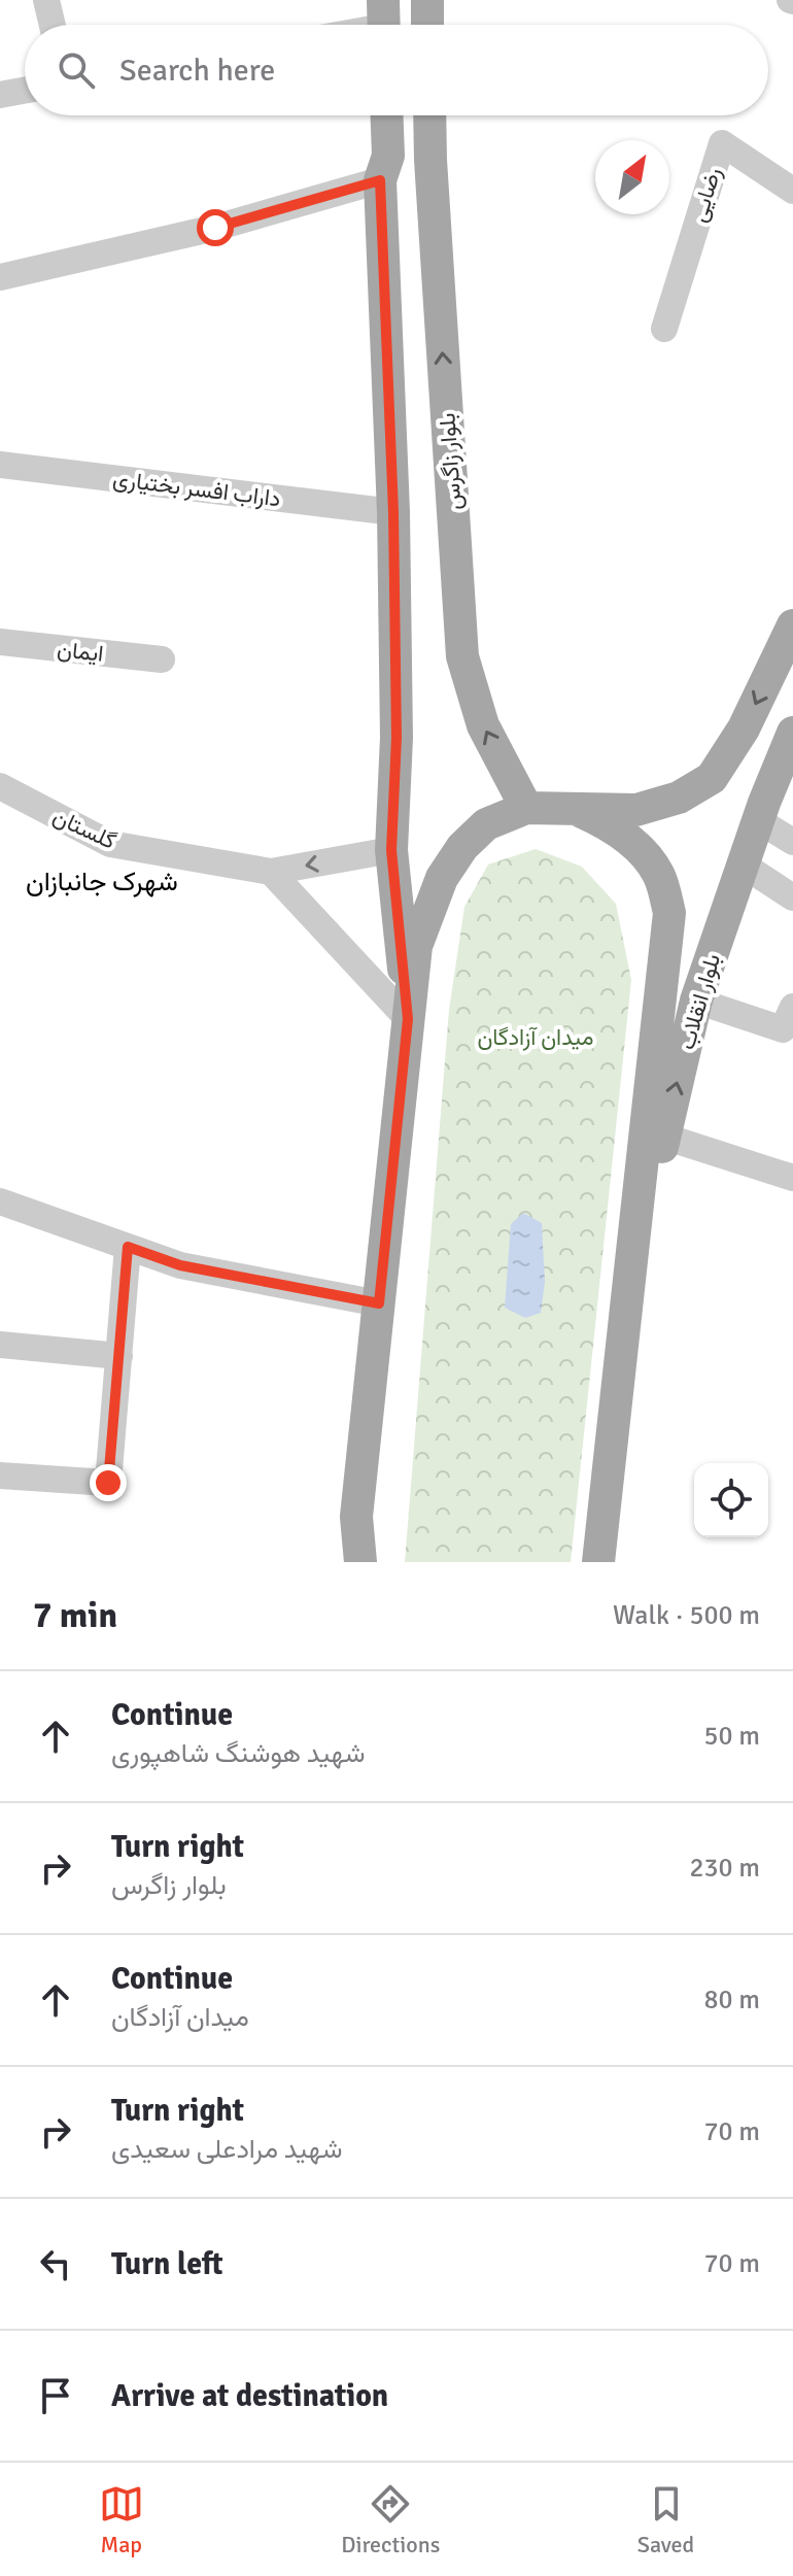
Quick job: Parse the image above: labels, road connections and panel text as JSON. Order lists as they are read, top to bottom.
{
  "streets": {
    "main road": ["بلوار زاگرس", "بلوار انقلاب"],
    "street": [
      "رضایی",
      "داراب افسر بختیاری",
      "ایمان",
      "گلستان"
    ]
  },
  "districts": ["شهرک جانبازان"],
  "parks": ["میدان آزادگان"],
  "north": "top right",
  "page": {
    "search": "Search here",
    "heading": ["7 min", "Walk · 500 m"],
    "list": [
      ["Continue", "شهید هوشنگ شاهپوری", "50 m"],
      ["Turn right", "بلوار زاگرس", "230 m"],
      ["Continue", "میدان آزادگان", "80 m"],
      ["Turn right", "شهید مرادعلی سعیدی", "70 m"],
      ["Turn left", "70 m"],
      "Arrive at destination"
    ],
    "nav": ["Map", "Directions", "Saved"]
  }
}
